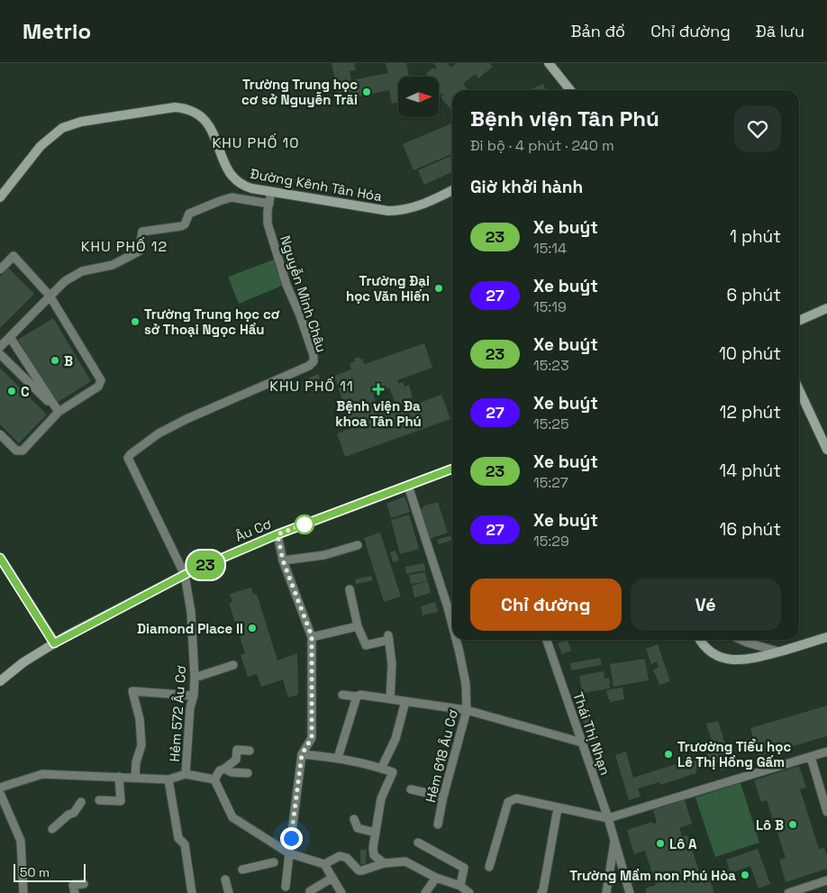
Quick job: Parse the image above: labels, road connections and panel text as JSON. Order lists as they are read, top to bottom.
{
  "streets": {
    "street": [
      "Đường Kênh Tân Hóa",
      "Nguyễn Minh Châu",
      "Âu Cơ",
      "Hẻm 572 Âu Cơ",
      "Thái Thị Nhạn",
      "Hẻm 618 Âu Cơ"
    ]
  },
  "crossings": [
    ["Đường Kênh Tân Hóa", "Nguyễn Minh Châu"],
    ["Nguyễn Minh Châu", "Âu Cơ"],
    ["Nguyễn Minh Châu", "Hẻm 572 Âu Cơ"],
    ["Âu Cơ", "Hẻm 572 Âu Cơ"],
    ["Âu Cơ", "Hẻm 618 Âu Cơ"]
  ],
  "districts": ["KHU PHỐ 10", "KHU PHỐ 12", "KHU PHỐ 11"],
  "places": {
    "other": [
      "Trường Trung học cơ sở Nguyễn Trãi",
      "Trường Đại học Văn Hiến",
      "Trường Trung học cơ sở Thoại Ngọc Hầu",
      "B",
      "C",
      "Diamond Place II",
      "Trươờng Tiểu học Lê Thị Hồng Gấm",
      "Lô B",
      "Lô A",
      "Trường Mầm non Phú Hòa"
    ],
    "health": ["Bệnh viện Đa khoa Tân Phú"]
  },
  "lines": ["bus line 23"],
  "scale_bar": "50 m",
  "north": "right",
  "page": {
    "header": "Metrio",
    "nav": ["Bản đồ", "Chỉ đường", "Đã lưu"],
    "on_map": "23",
    "heading": [
      ["Bệnh viện Tân Phú", "Đi bộ · 4 phút · 240 m"],
      "Giờ khởi hành"
    ],
    "list": [
      {
        "mark": "23",
        "name": "Xe buýt",
        "note": "15:14",
        "value": "1 phút"
      },
      {
        "mark": "27",
        "name": "Xe buýt",
        "note": "15:19",
        "value": "6 phút"
      },
      {
        "mark": "23",
        "name": "Xe buýt",
        "note": "15:23",
        "value": "10 phút"
      },
      {
        "mark": "27",
        "name": "Xe buýt",
        "note": "15:25",
        "value": "12 phút"
      },
      {
        "mark": "23",
        "name": "Xe buýt",
        "note": "15:27",
        "value": "14 phút"
      },
      {
        "mark": "27",
        "name": "Xe buýt",
        "note": "15:29",
        "value": "16 phút"
      }
    ],
    "buttons": ["Chỉ đường", "Vé"],
    "scale": "50 m"
  }
}
